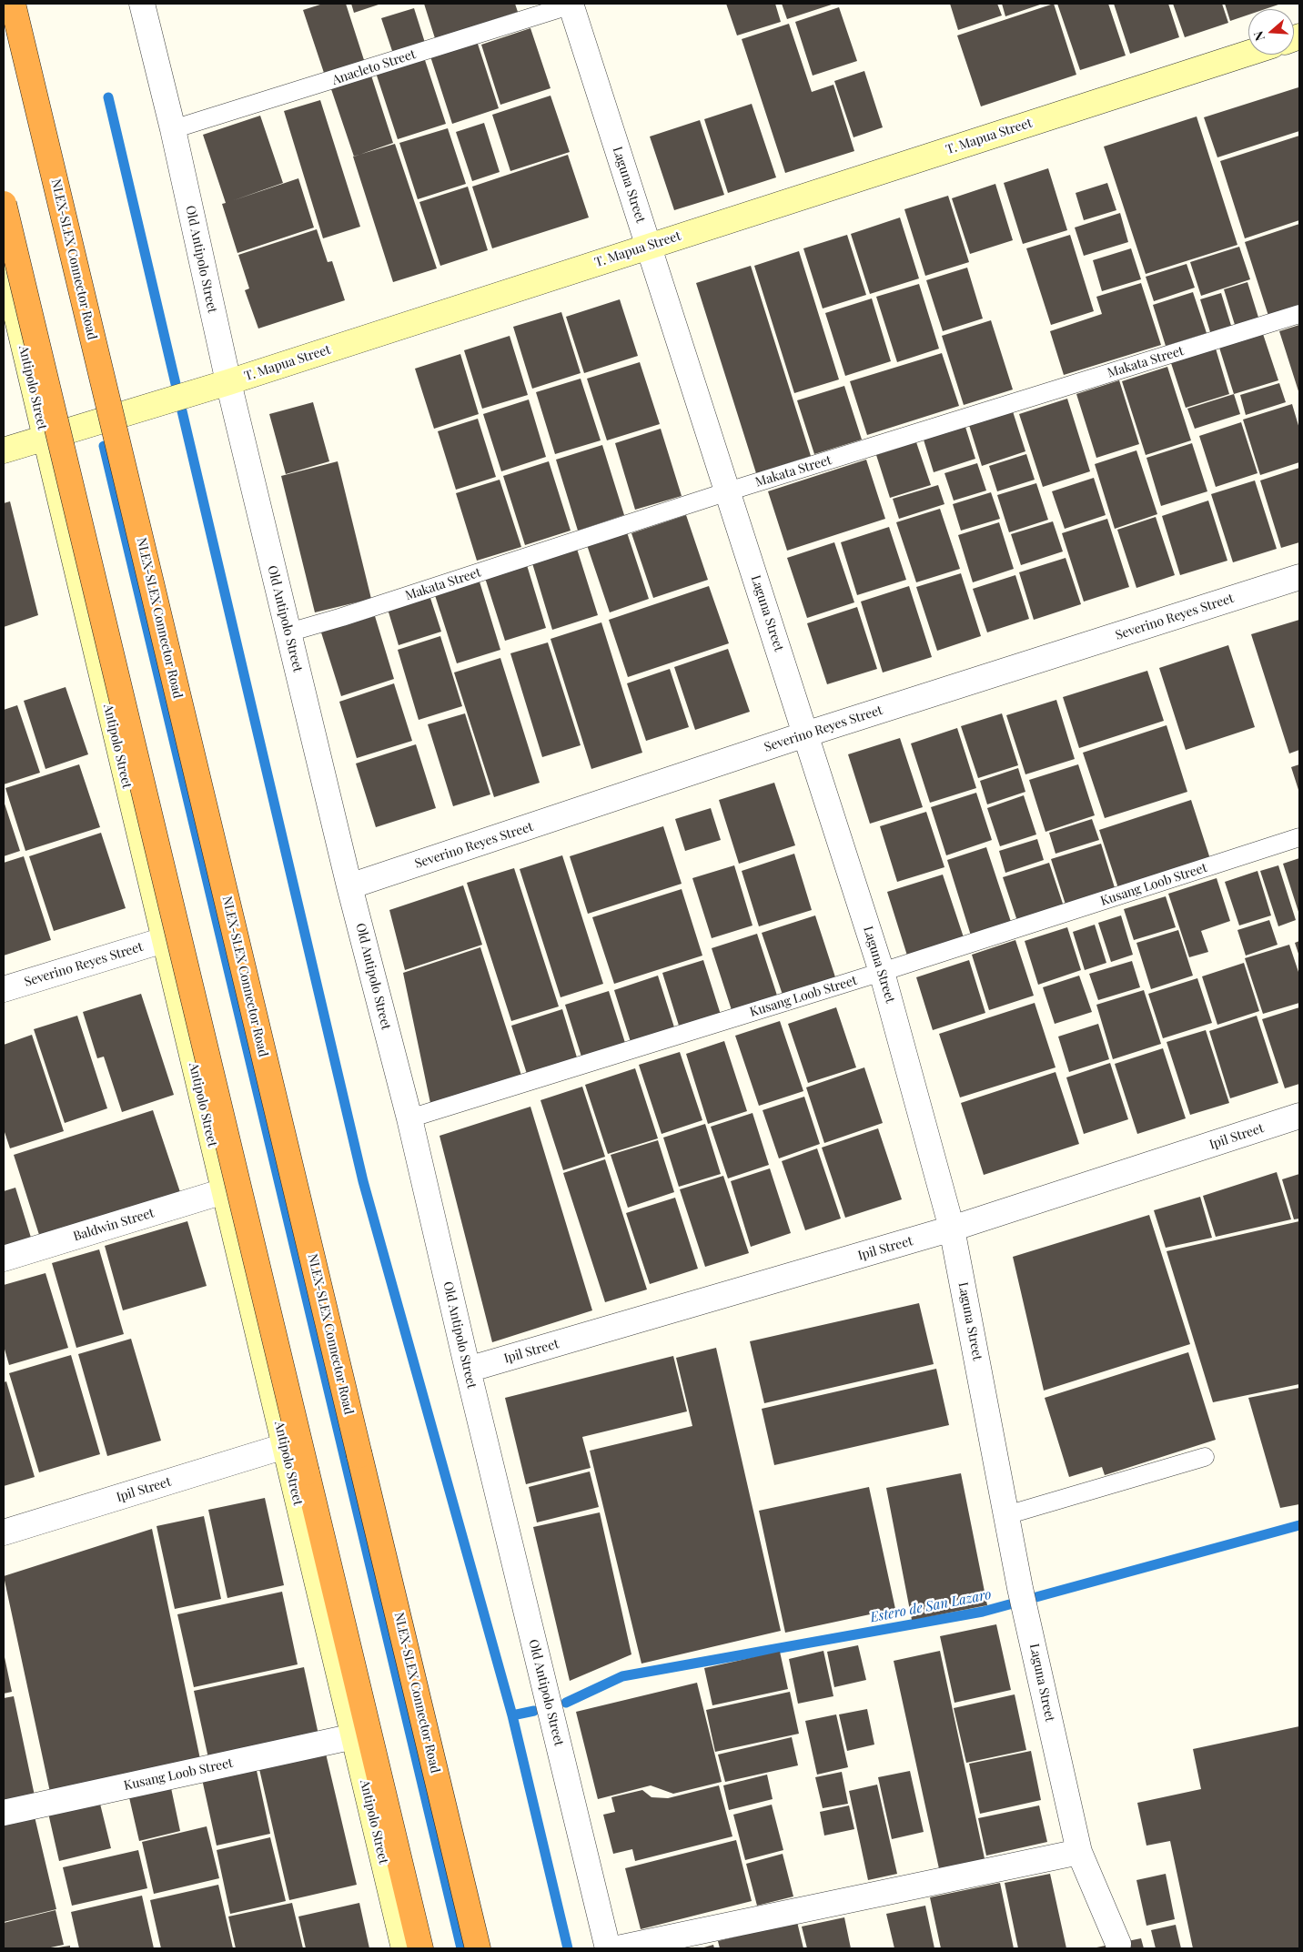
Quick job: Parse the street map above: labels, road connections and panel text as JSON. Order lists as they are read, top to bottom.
{
  "streets": {
    "highway": ["NLEX-SLEX Connector Road"],
    "street": [
      "T. Mapua Street",
      "Laguna Street",
      "Old Antipolo Street",
      "Antipolo Street",
      "Severino Reyes Street",
      "Kusang Loob Street",
      "Ipil Street",
      "Baldwin Street"
    ],
    "lane": ["Anacleto Street", "Makata Street"]
  },
  "crossings": [
    ["Anacleto Street", "Laguna Street"],
    ["Anacleto Street", "Old Antipolo Street"],
    ["T. Mapua Street", "Laguna Street"],
    ["T. Mapua Street", "Old Antipolo Street"],
    ["T. Mapua Street", "Antipolo Street"],
    ["Laguna Street", "Makata Street"],
    ["Laguna Street", "Severino Reyes Street"],
    ["Laguna Street", "Kusang Loob Street"],
    ["Laguna Street", "Ipil Street"],
    ["Old Antipolo Street", "Makata Street"],
    ["Old Antipolo Street", "Severino Reyes Street"],
    ["Old Antipolo Street", "Kusang Loob Street"],
    ["Old Antipolo Street", "Ipil Street"],
    ["Antipolo Street", "Severino Reyes Street"],
    ["Antipolo Street", "Kusang Loob Street"],
    ["Antipolo Street", "Ipil Street"],
    ["Antipolo Street", "Baldwin Street"]
  ],
  "water": ["Estero de San Lazaro"],
  "north": "left"
}
